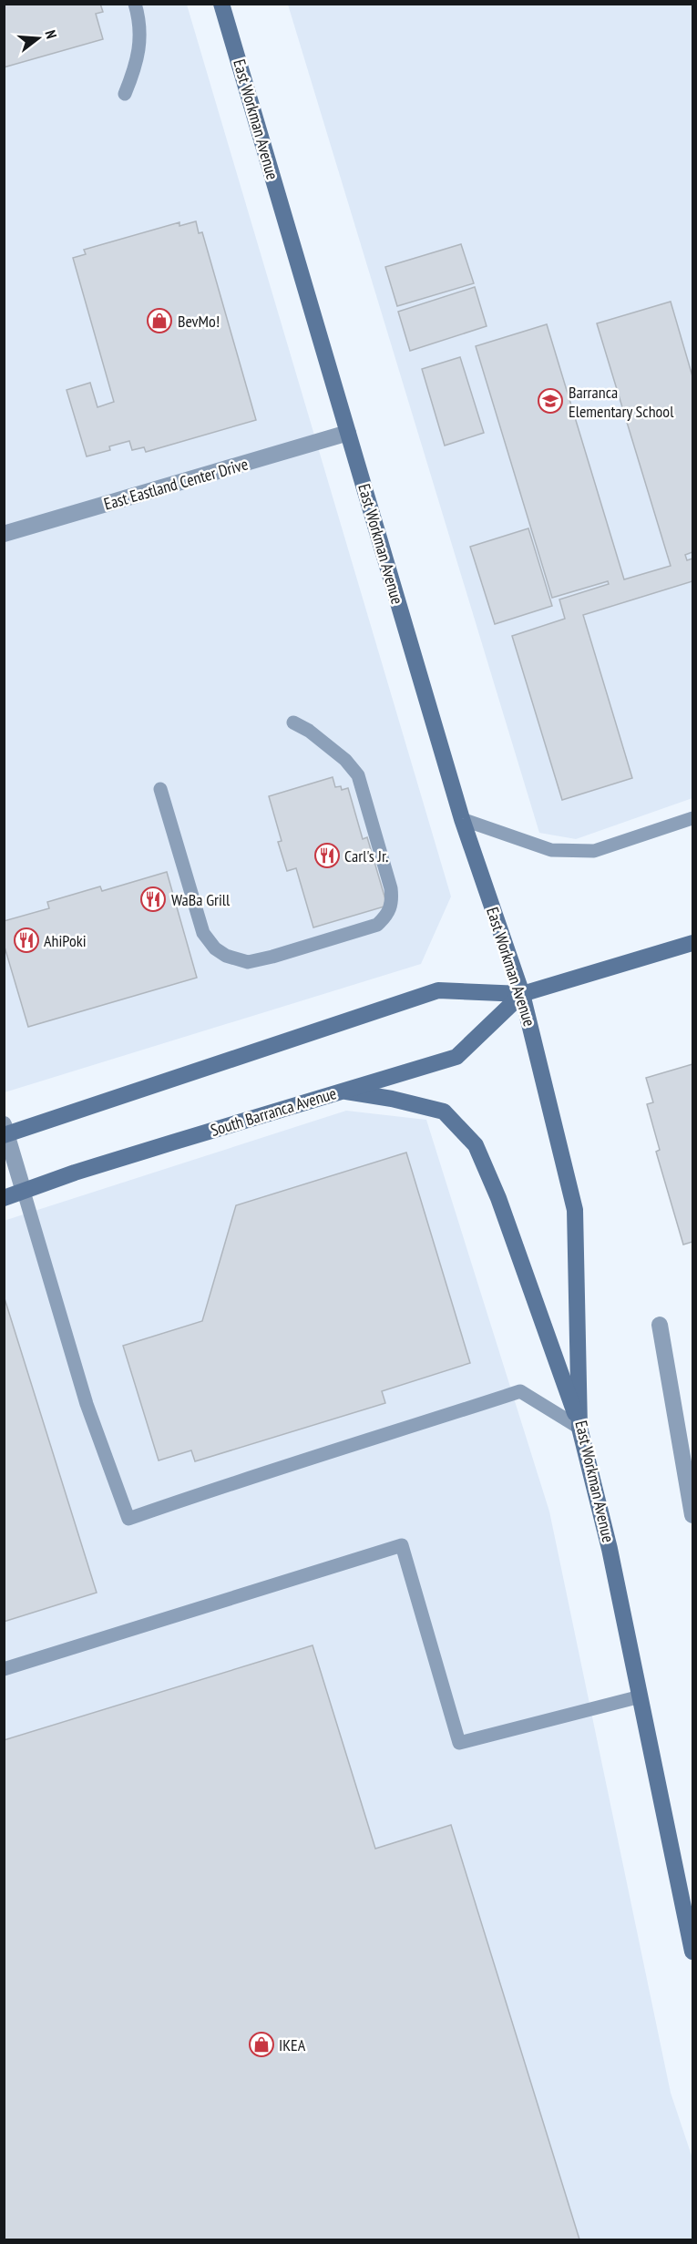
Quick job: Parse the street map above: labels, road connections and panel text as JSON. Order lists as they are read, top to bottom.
{
  "streets": {
    "street": ["East Workman Avenue", "East Eastland Center Drive", "South Barranca Avenue"]
  },
  "crossings": [
    ["East Workman Avenue", "East Eastland Center Drive"],
    ["East Workman Avenue", "South Barranca Avenue"]
  ],
  "places": {
    "shop": ["BevMo!", "IKEA"],
    "school or university": ["Barranca Elementary School"],
    "restaurant": ["Carl's Jr.", "WaBa Grill", "AhiPoki"]
  },
  "north": "right"
}
